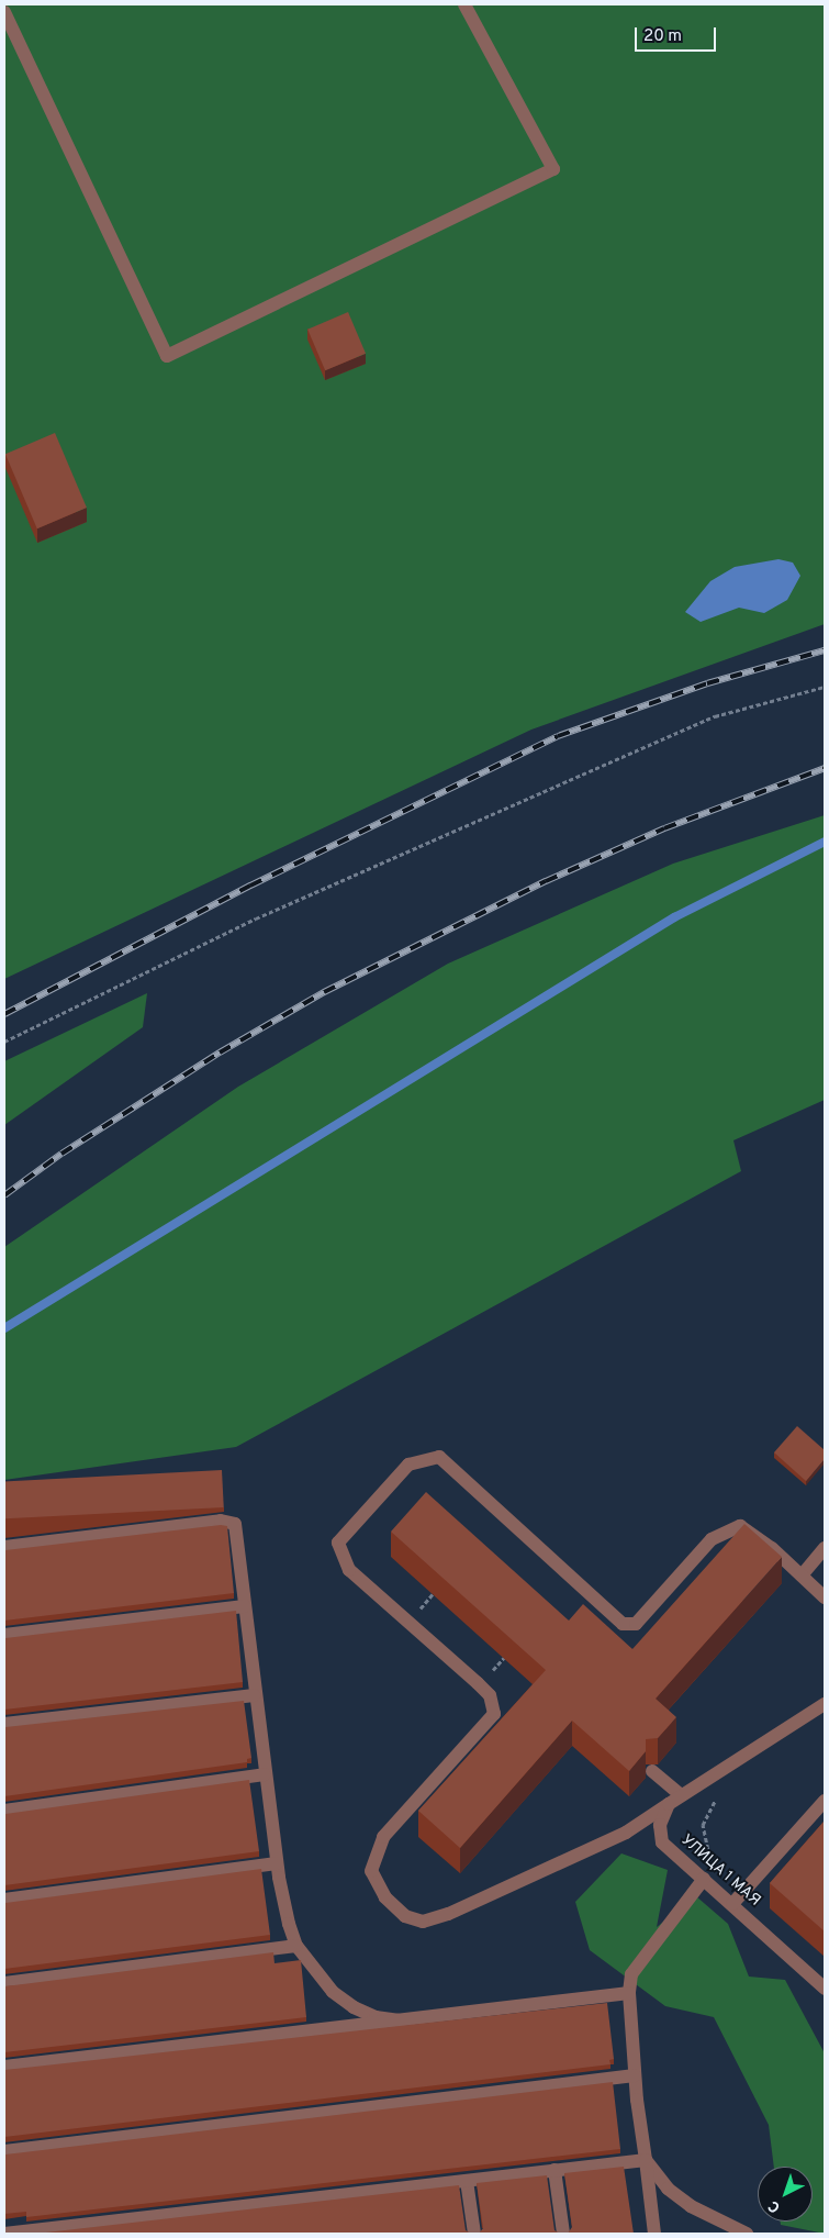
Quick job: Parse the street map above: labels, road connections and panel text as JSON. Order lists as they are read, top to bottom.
{
  "streets": {
    "street": ["УЛИЦА 1 МАЯ"]
  },
  "scale_bar": "20 m",
  "north": "bottom left"
}
